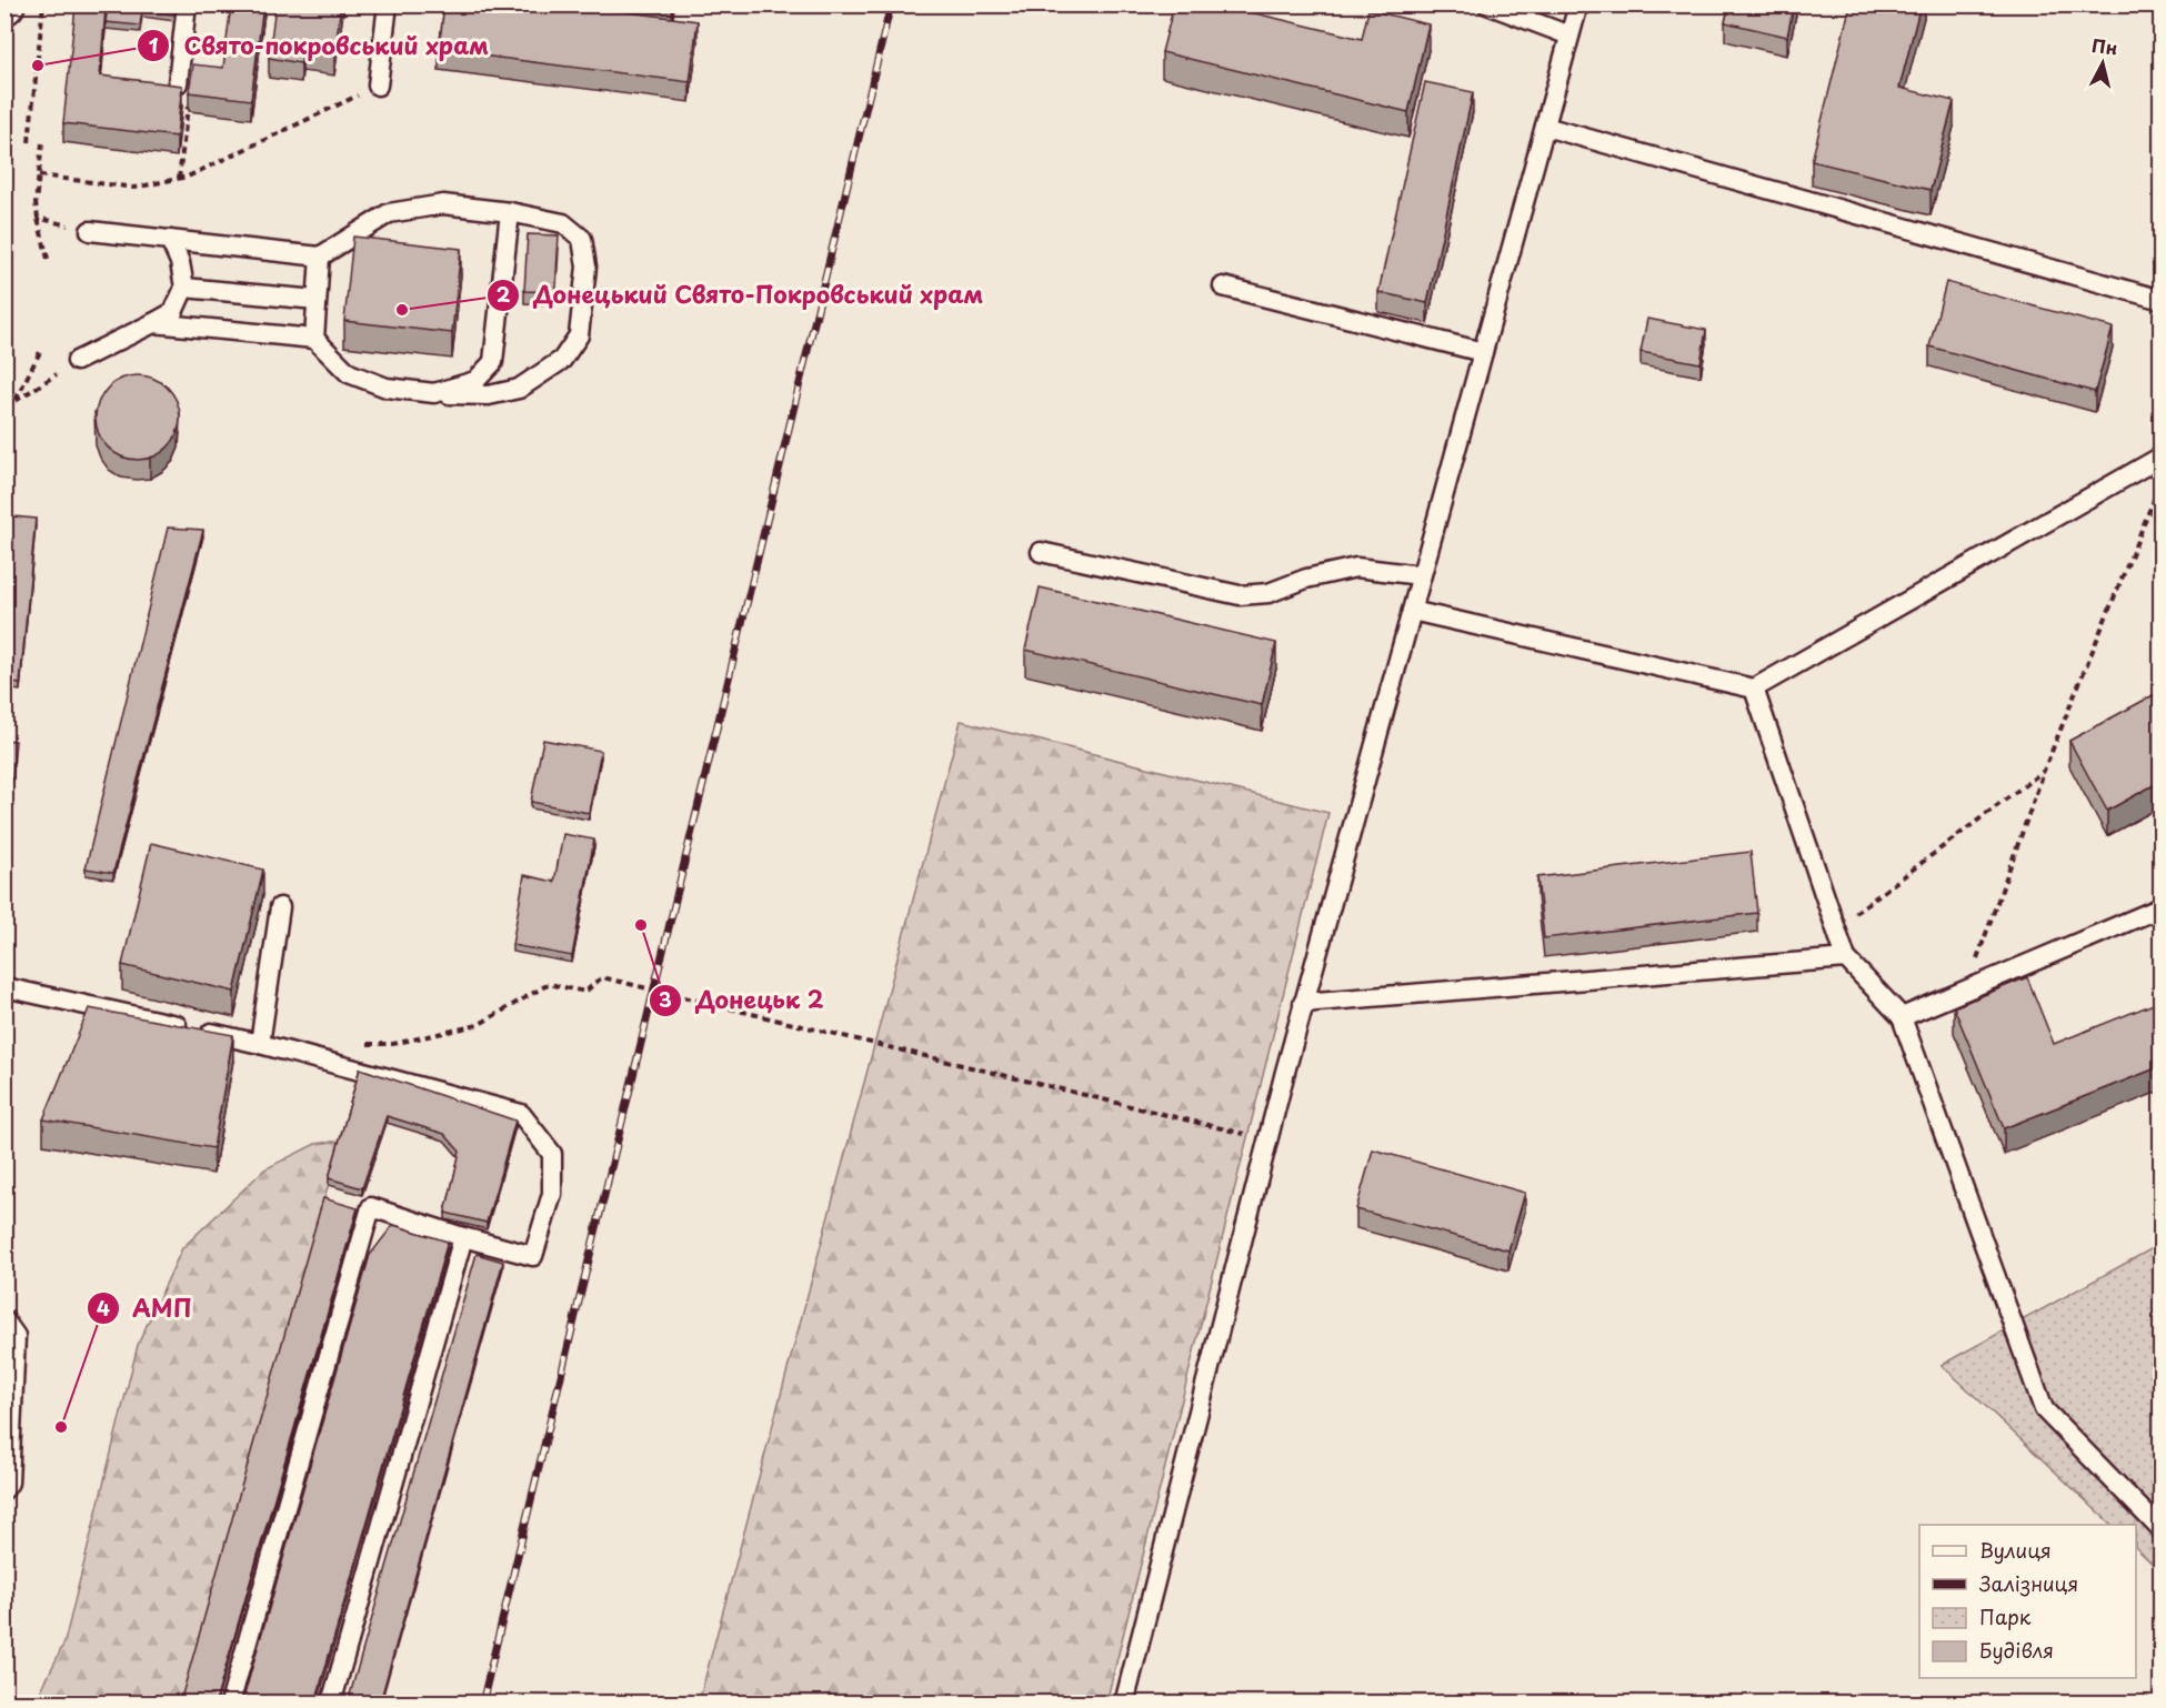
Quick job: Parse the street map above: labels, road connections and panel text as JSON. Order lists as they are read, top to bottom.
{
  "places": [
    "Свято-покровський храм",
    "Донецький Свято-Покровський храм",
    "Донецьк 2",
    "АМП"
  ],
  "legend": [
    "Вулиця",
    "Залізниця",
    "Парк",
    "Будівля"
  ],
  "north": "top"
}
